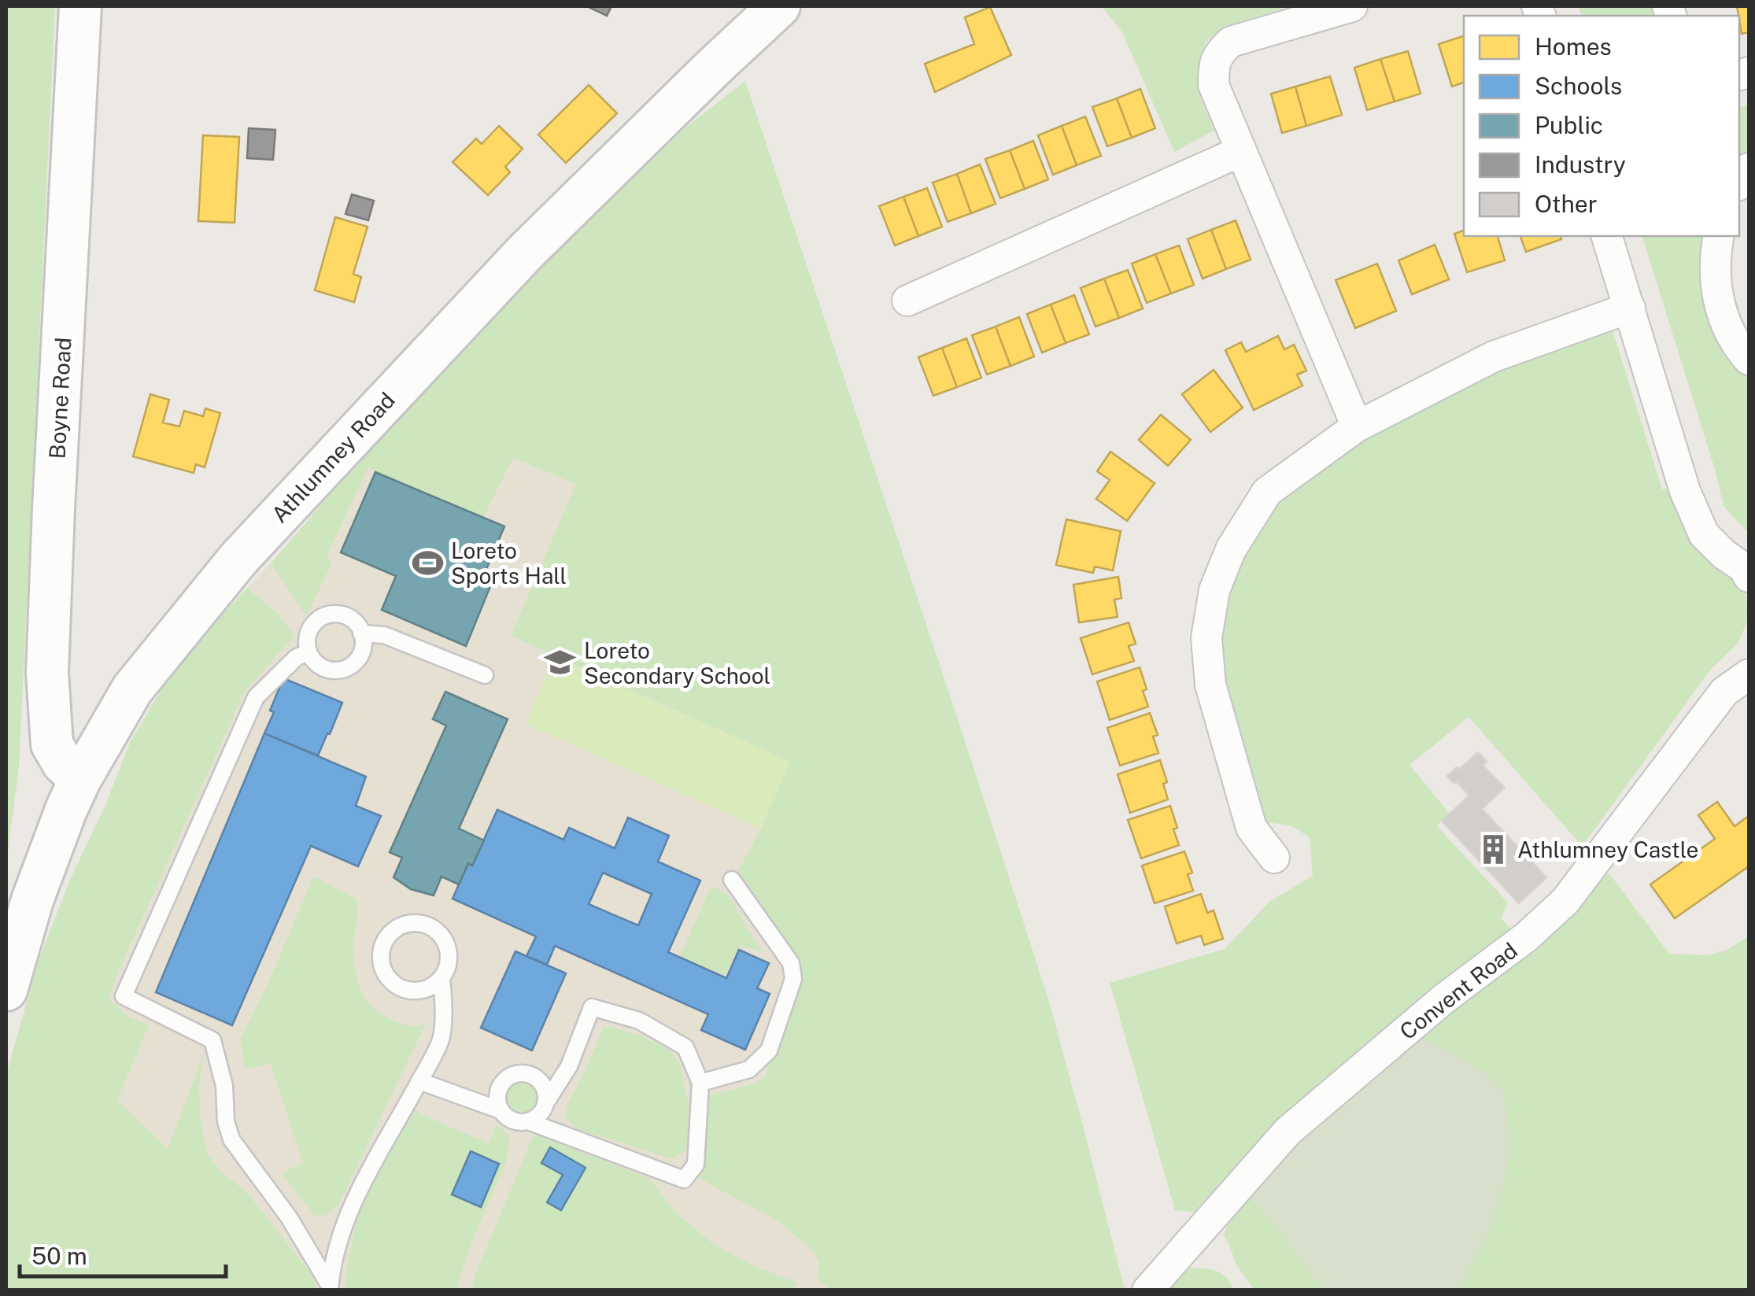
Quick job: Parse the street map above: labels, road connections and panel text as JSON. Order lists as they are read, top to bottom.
{
  "streets": {
    "main road": ["Boyne Road", "Athlumney Road"],
    "street": ["Convent Road"]
  },
  "crossings": [
    ["Boyne Road", "Athlumney Road"]
  ],
  "places": {
    "sports": ["Loreto Sports Hall"],
    "school or university": ["Loreto Secondary School"],
    "building": ["Athlumney Castle"]
  },
  "legend": [
    "Homes",
    "Schools",
    "Public",
    "Industry",
    "Other"
  ],
  "scale_bar": "50 m"
}
